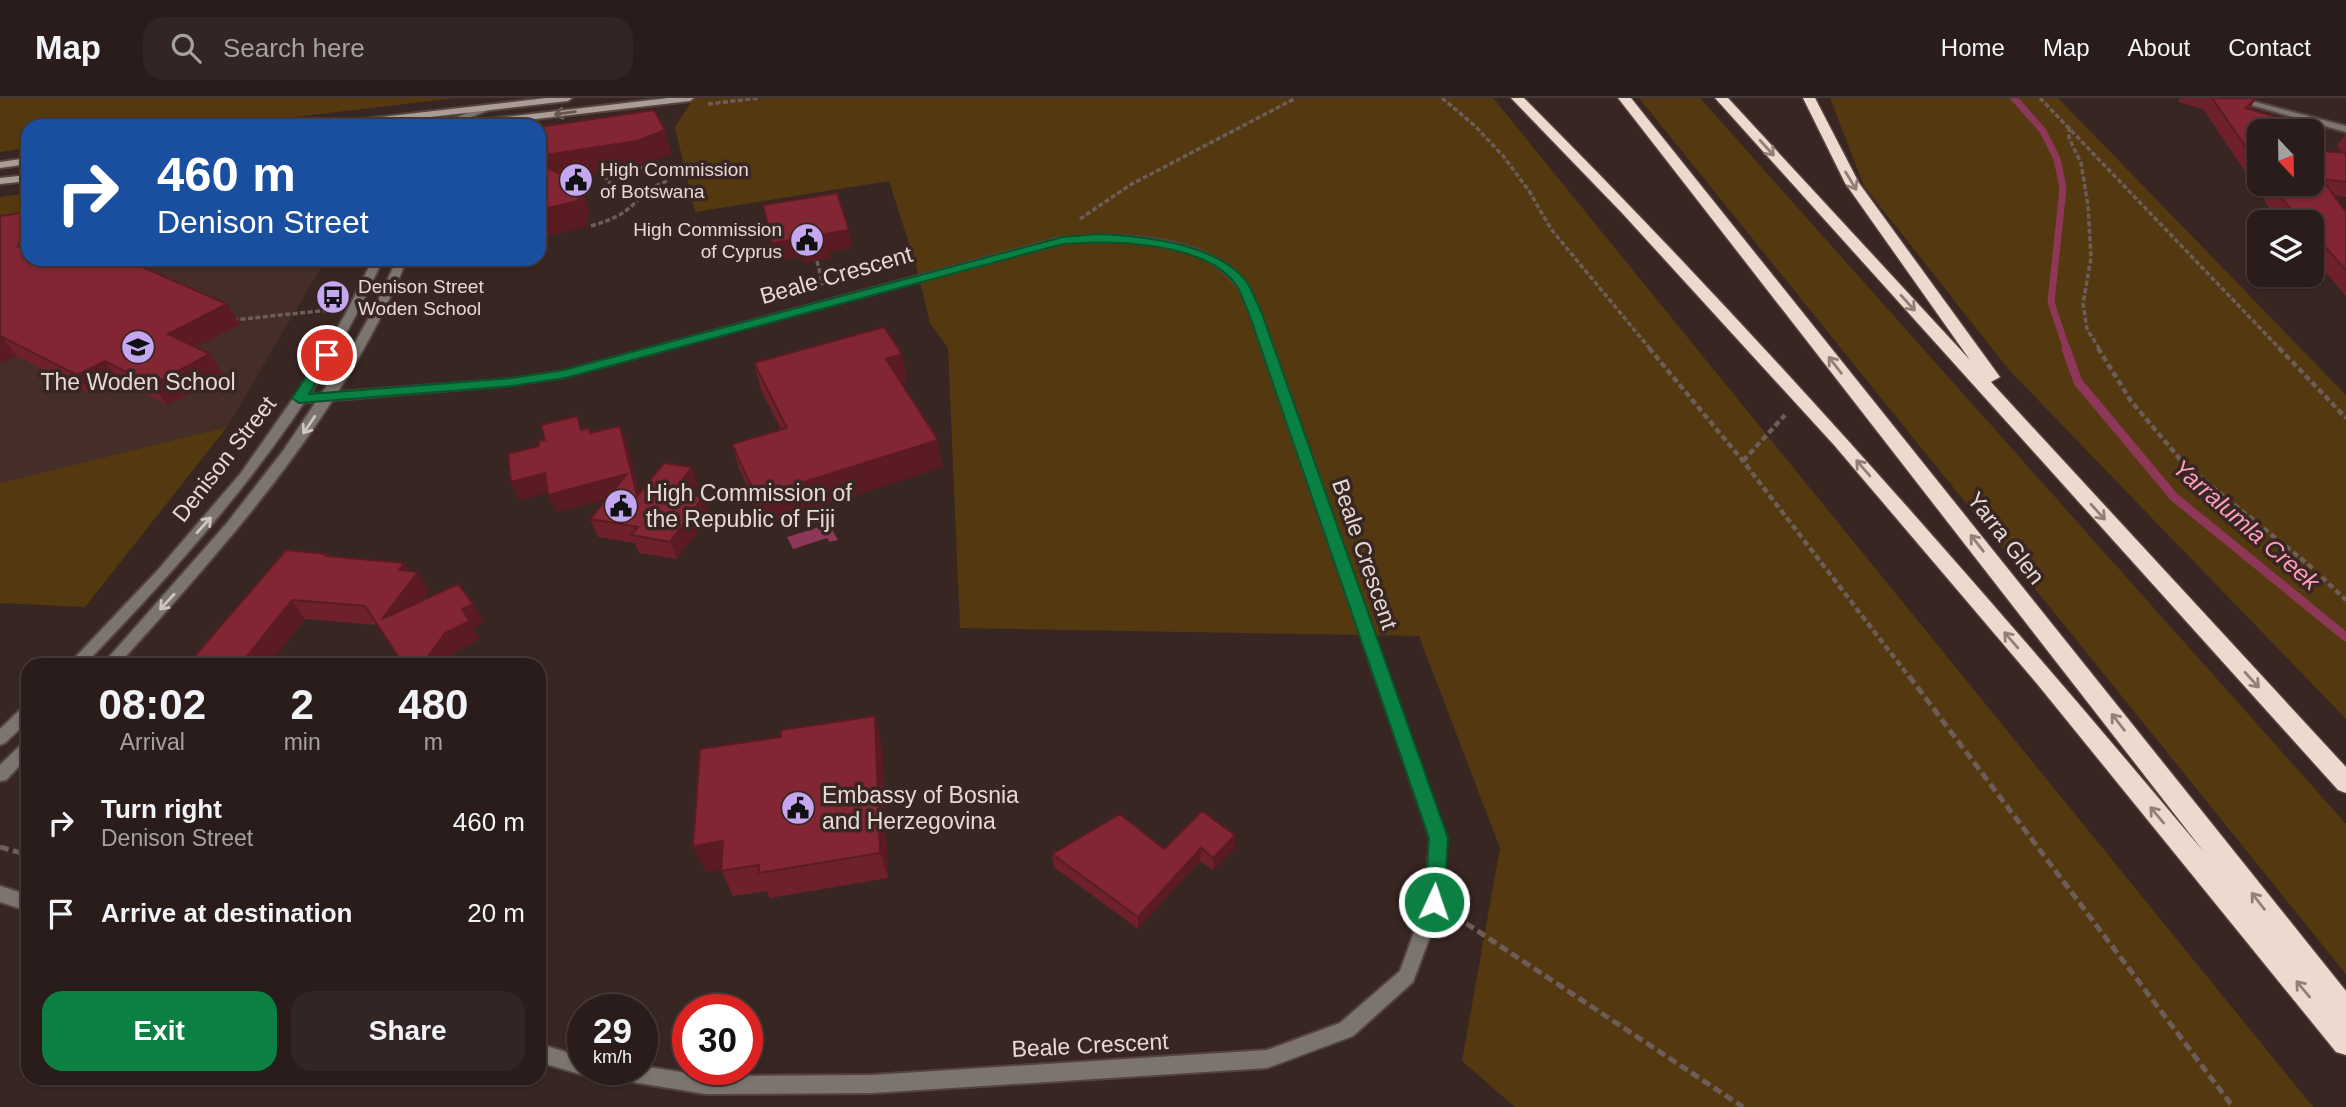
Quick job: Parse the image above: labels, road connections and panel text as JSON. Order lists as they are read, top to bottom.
{
  "streets": {
    "highway": ["Yarra Glen"],
    "street": ["Beale Crescent", "Denison Street"]
  },
  "crossings": [
    ["Beale Crescent", "Denison Street"]
  ],
  "water": ["Yarralumla Creek"],
  "places": {
    "public building": [
      "High Commission of Botswana",
      "High Commission of Cyprus",
      "High Commission of the Republic of Fiji",
      "Embassy of Bosnia and Herzegovina"
    ],
    "bus stop": ["Denison Street Woden School"],
    "school or university": ["The Woden School"]
  },
  "north": "bottom",
  "page": {
    "header": "Map",
    "search": "Search here",
    "nav": [
      "Home",
      "Map",
      "About",
      "Contact"
    ],
    "turn": ["460 m", "Denison Street"],
    "eta": [
      "08:02",
      "Arrival",
      "2",
      "min",
      "480",
      "m"
    ],
    "list": [
      {
        "name": "Turn right",
        "note": "Denison Street",
        "value": "460 m"
      },
      {
        "name": "Arrive at destination",
        "value": "20 m"
      }
    ],
    "buttons": ["Exit", "Share"],
    "speed": "29 km/h",
    "limit": "30"
  }
}
